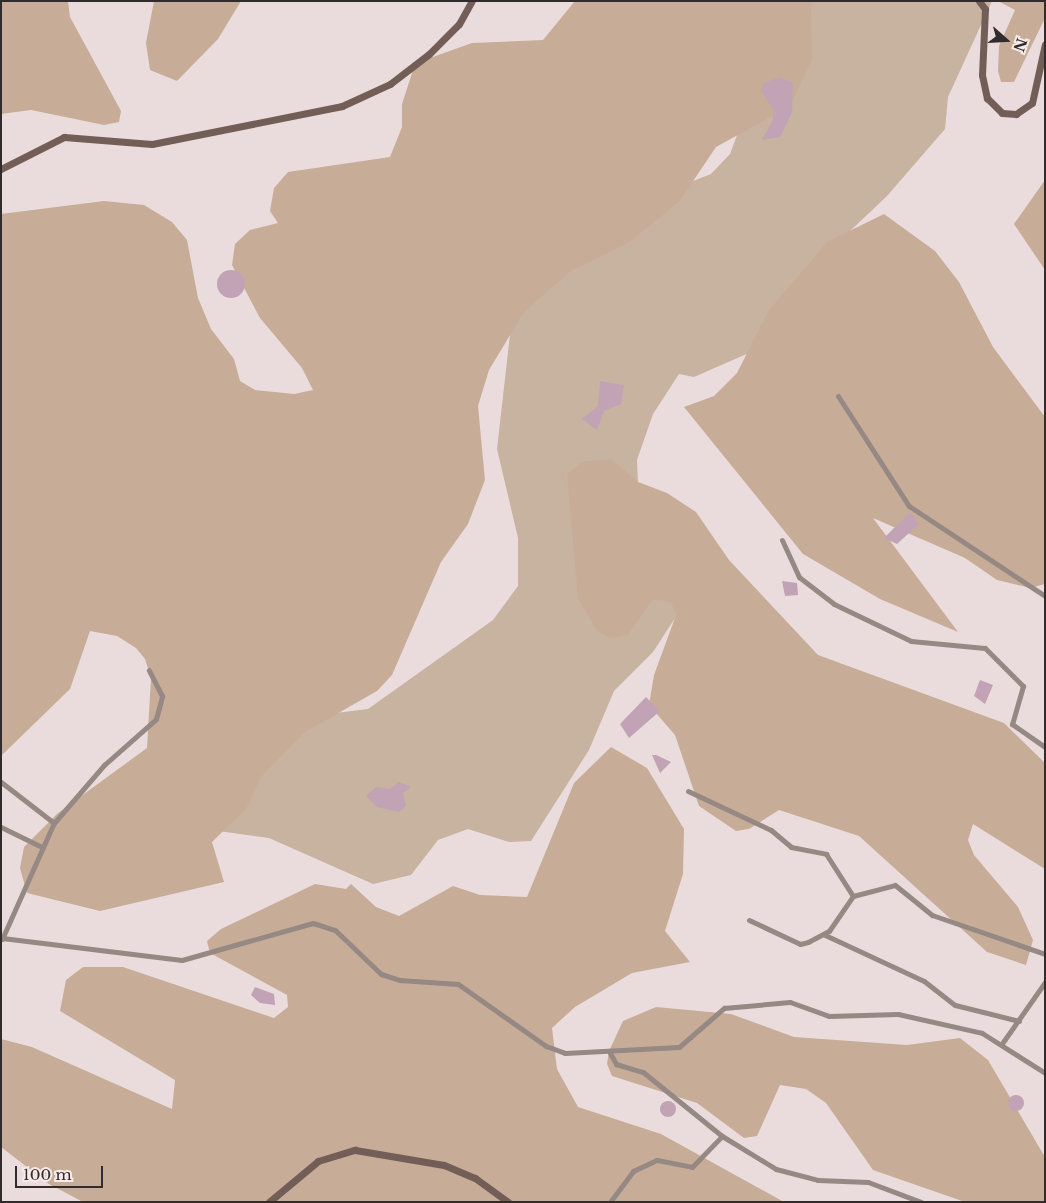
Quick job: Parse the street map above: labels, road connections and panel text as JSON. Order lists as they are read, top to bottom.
{
  "scale_bar": "100 m",
  "north": "right"
}
